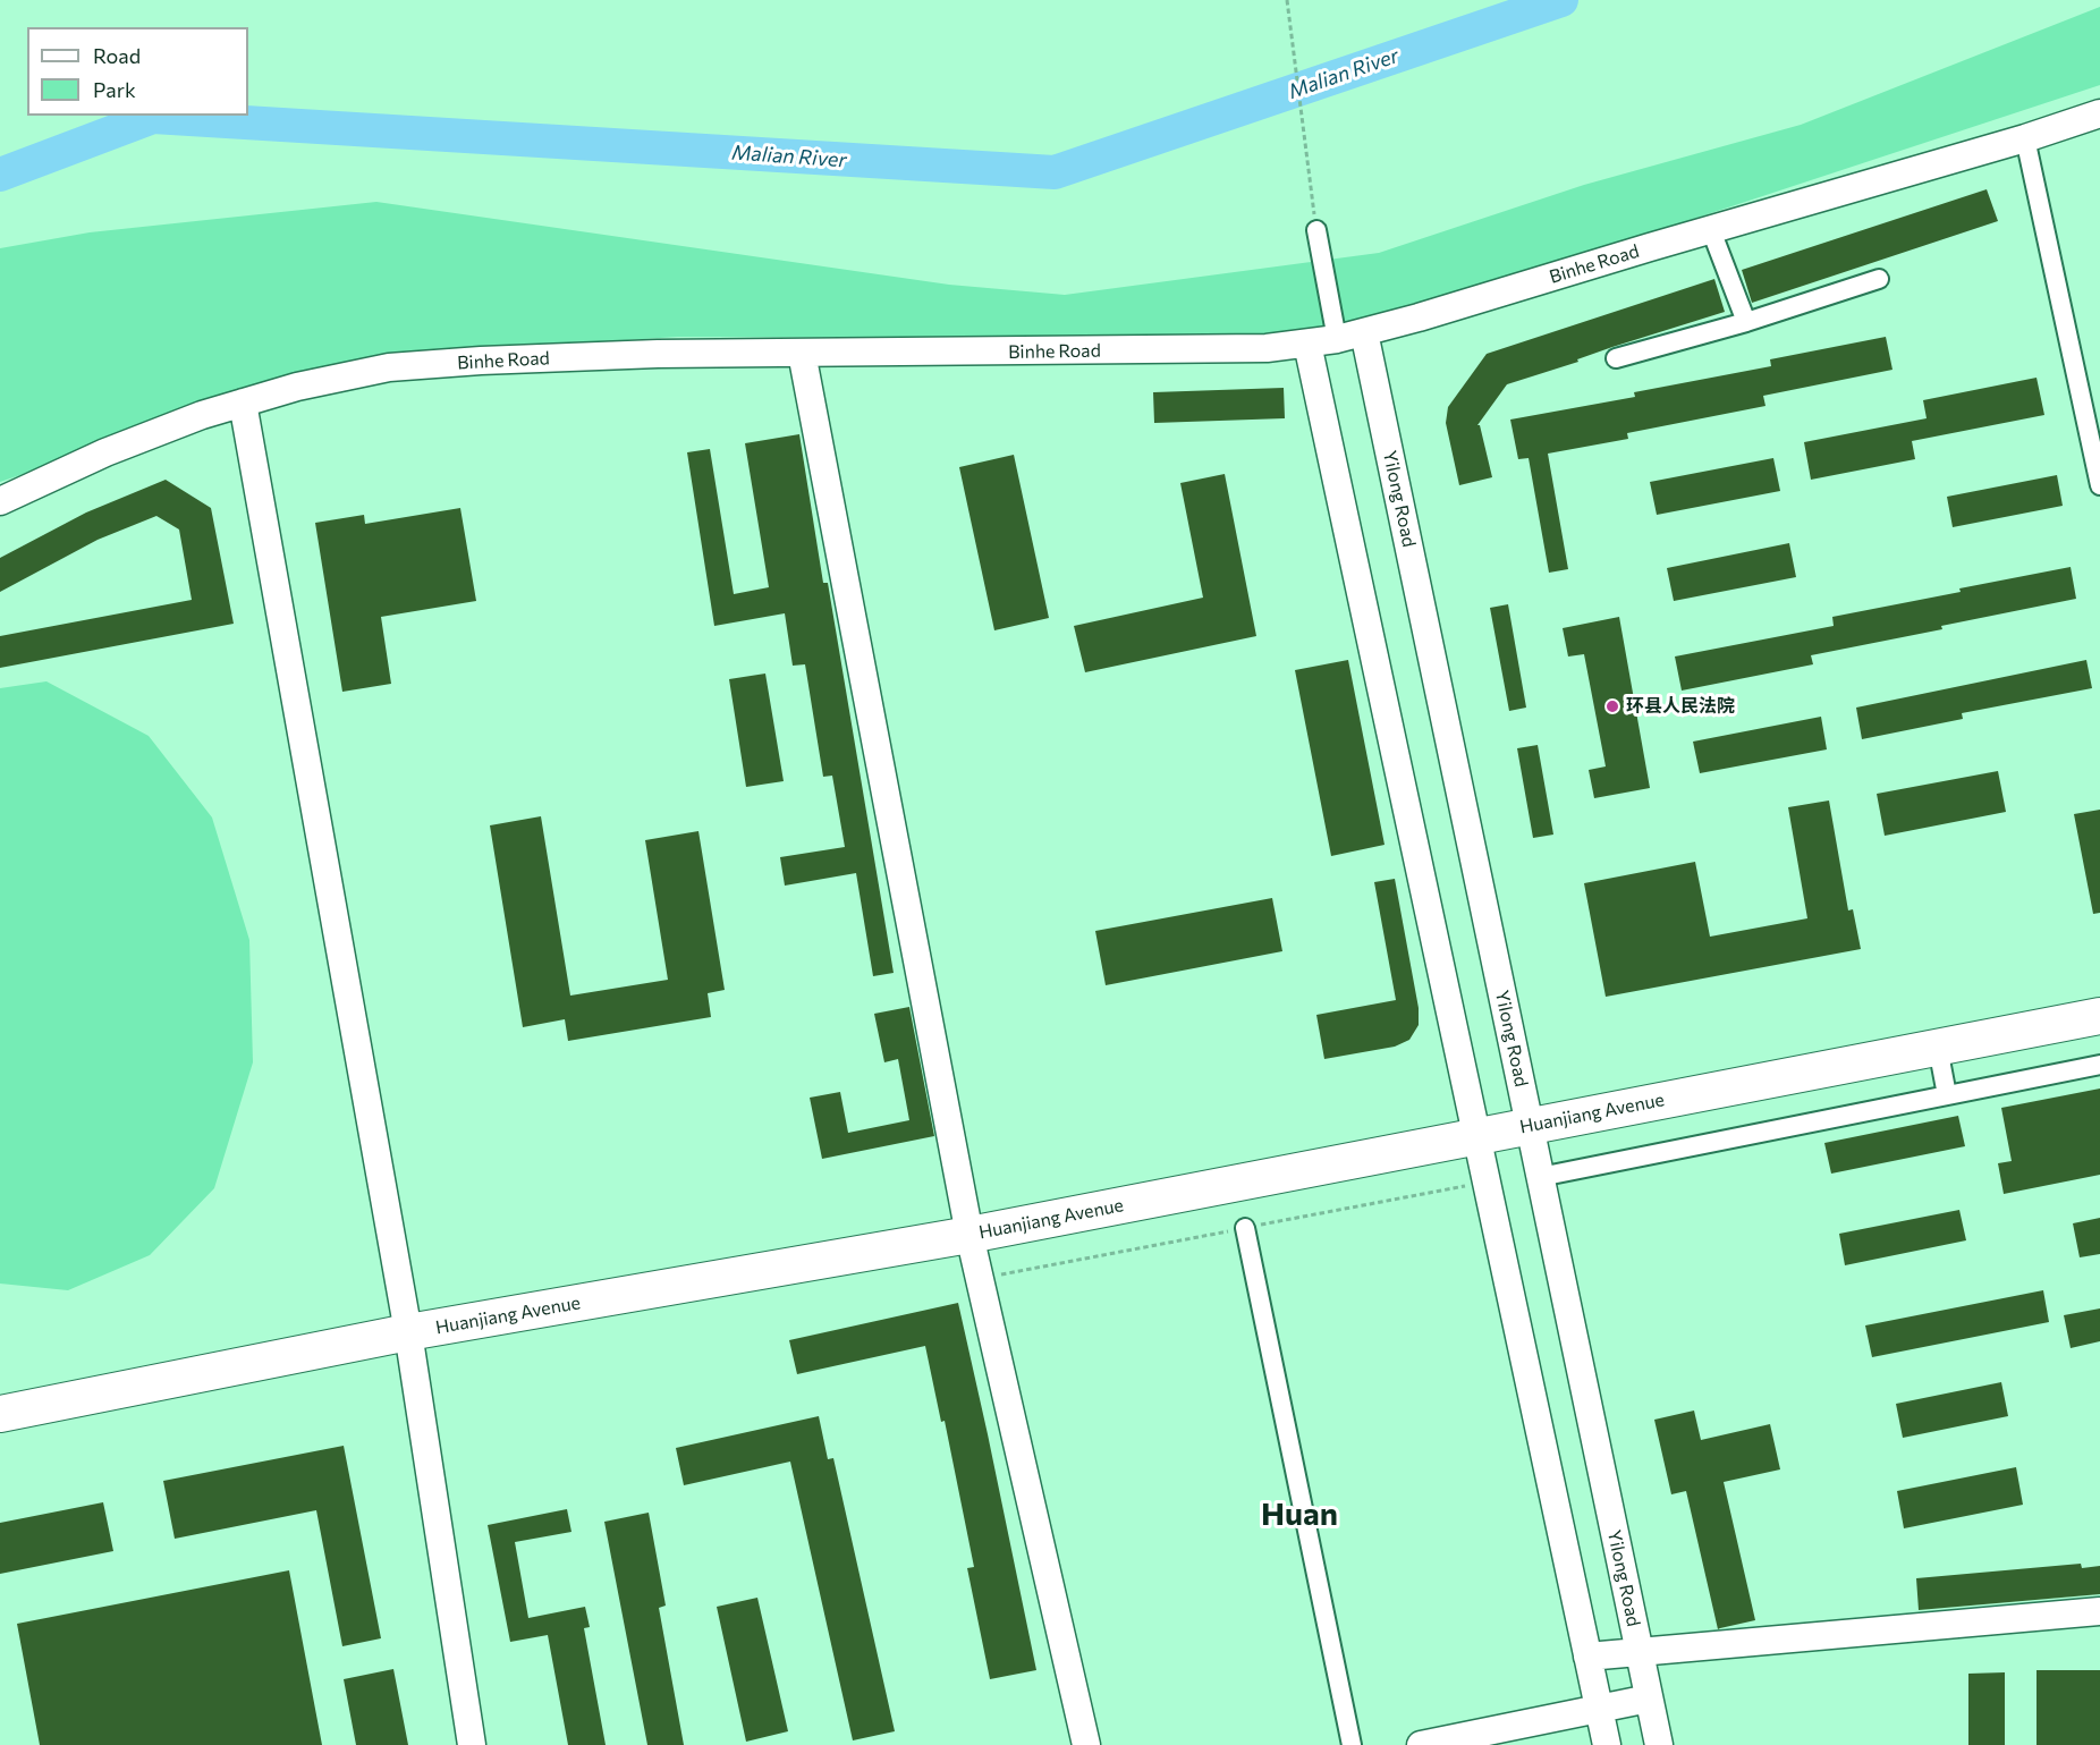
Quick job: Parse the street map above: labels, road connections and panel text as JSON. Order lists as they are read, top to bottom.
{
  "streets": {
    "highway": ["Huanjiang Avenue"],
    "main road": ["Binhe Road", "Yilong Road"]
  },
  "crossings": [
    ["Binhe Road", "Yilong Road"],
    ["Yilong Road", "Huanjiang Avenue"]
  ],
  "districts": ["Huan"],
  "water": ["Malian River"],
  "places": ["环县人民法院"],
  "legend": ["Road", "Park"]
}
